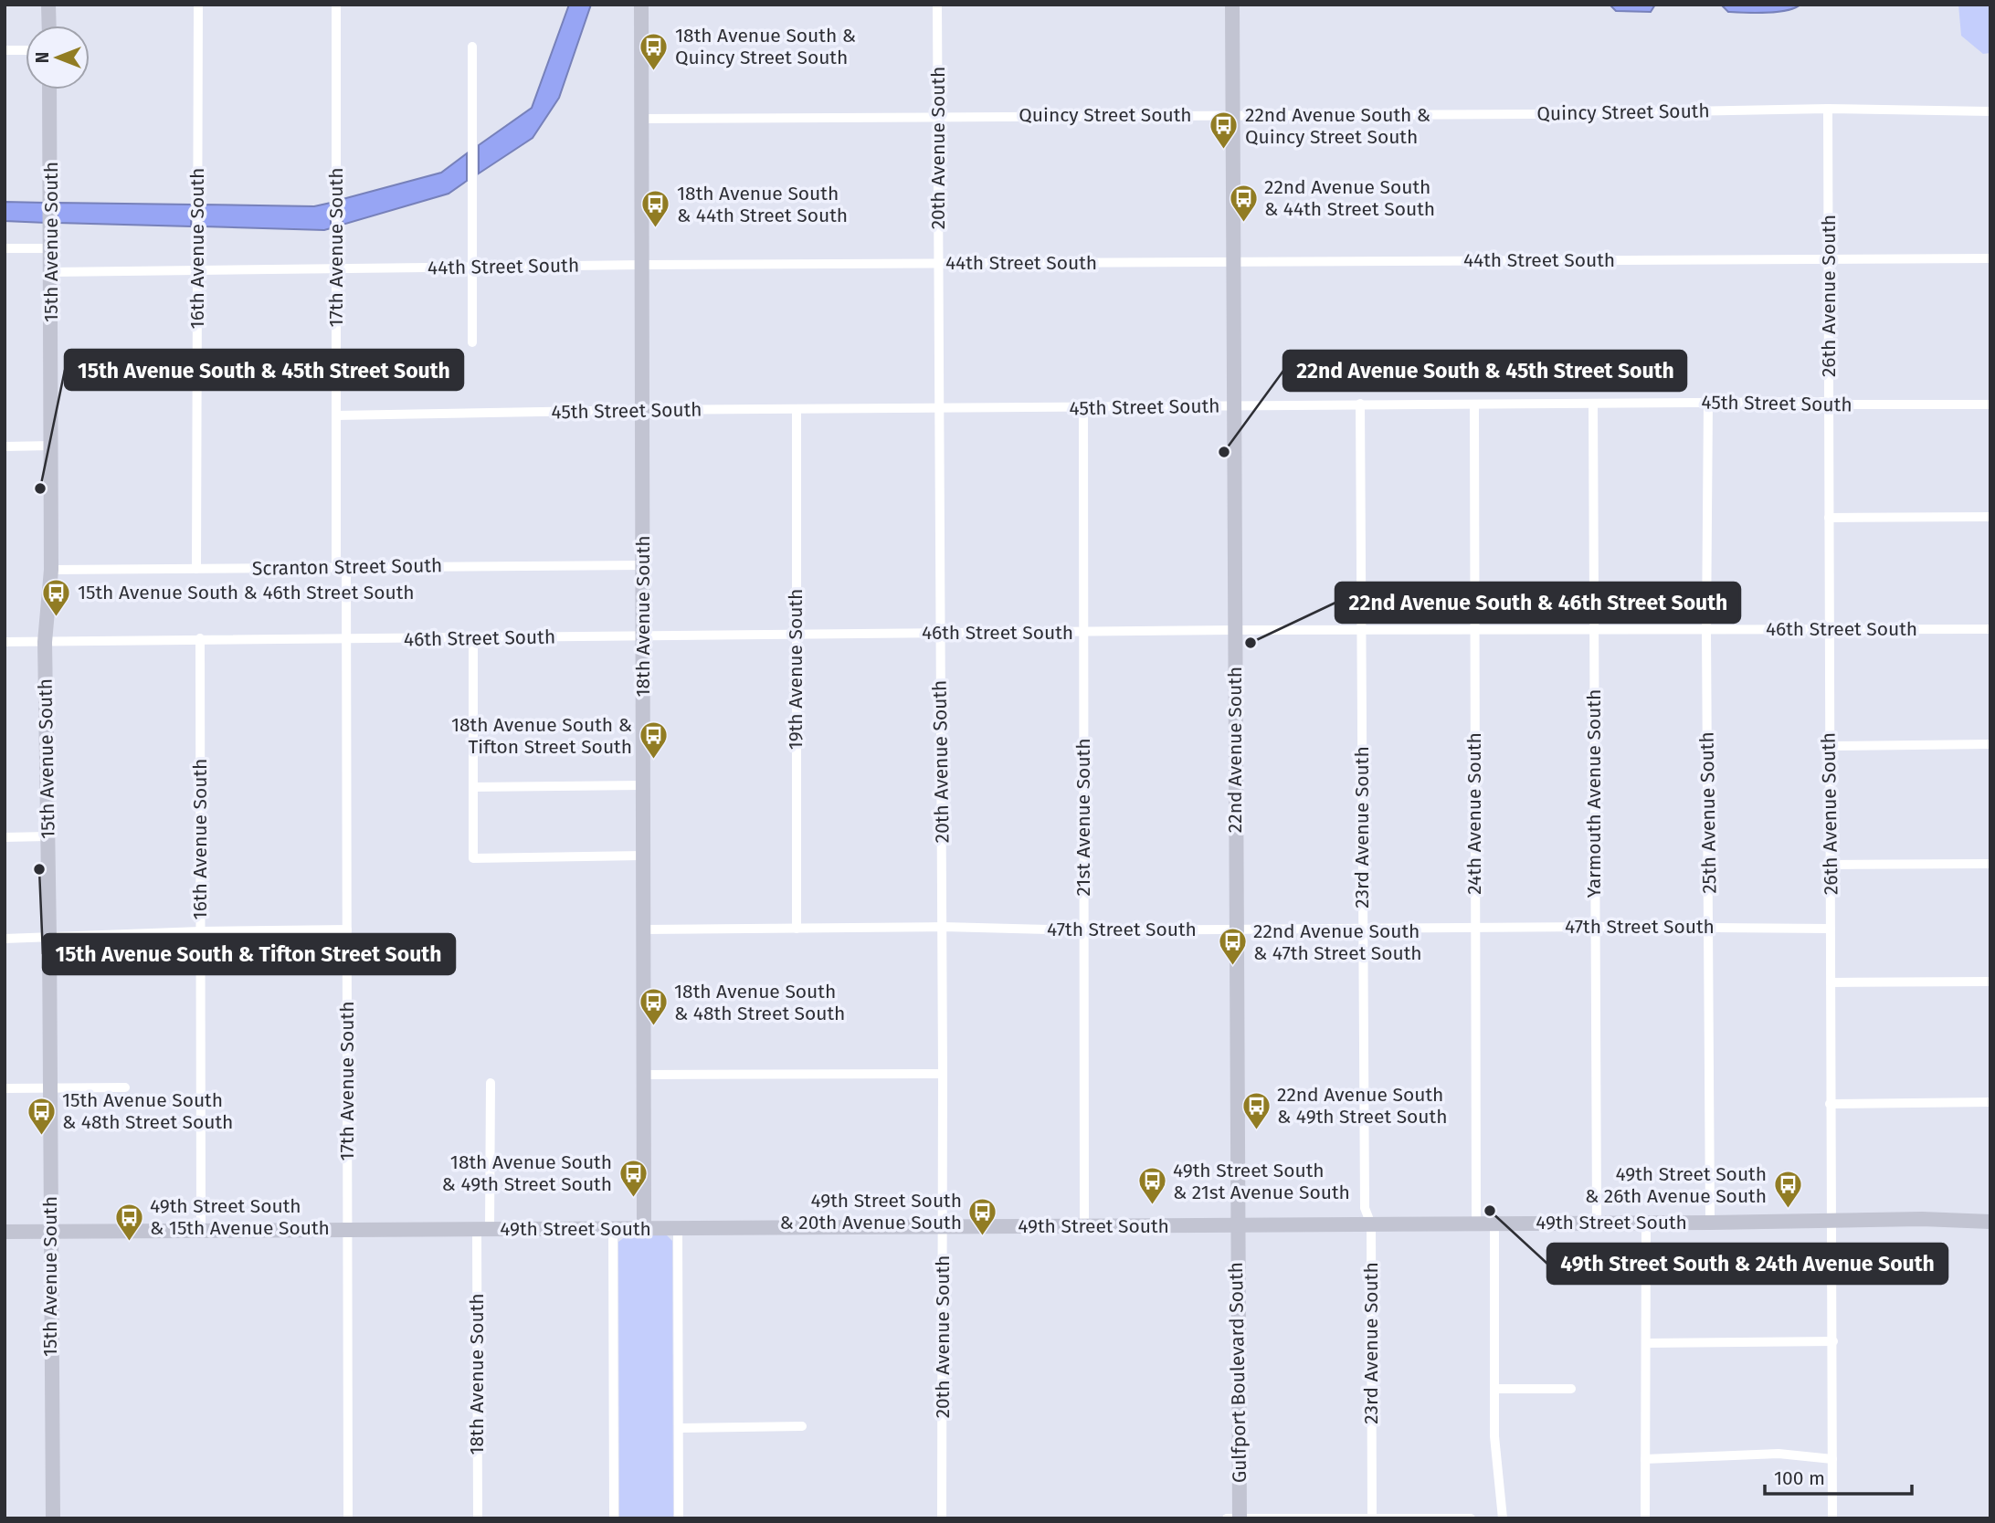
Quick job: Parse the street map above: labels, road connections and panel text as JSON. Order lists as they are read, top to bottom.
{
  "streets": {
    "street": [
      "Quincy Street South",
      "20th Avenue South",
      "15th Avenue South",
      "17th Avenue South",
      "16th Avenue South",
      "44th Street South",
      "26th Avenue South",
      "45th Street South",
      "Scranton Street South",
      "18th Avenue South",
      "46th Street South",
      "19th Avenue South",
      "22nd Avenue South",
      "Yarmouth Avenue South",
      "25th Avenue South",
      "24th Avenue South",
      "21st Avenue South",
      "23rd Avenue South",
      "47th Street South",
      "49th Street South",
      "Gulfport Boulevard South"
    ]
  },
  "crossings": [
    ["Quincy Street South", "20th Avenue South"],
    ["Quincy Street South", "26th Avenue South"],
    ["Quincy Street South", "18th Avenue South"],
    ["Quincy Street South", "22nd Avenue South"],
    ["20th Avenue South", "44th Street South"],
    ["20th Avenue South", "45th Street South"],
    ["20th Avenue South", "46th Street South"],
    ["20th Avenue South", "47th Street South"],
    ["20th Avenue South", "49th Street South"],
    ["15th Avenue South", "44th Street South"],
    ["15th Avenue South", "Scranton Street South"],
    ["15th Avenue South", "46th Street South"],
    ["15th Avenue South", "49th Street South"],
    ["17th Avenue South", "44th Street South"],
    ["17th Avenue South", "45th Street South"],
    ["17th Avenue South", "Scranton Street South"],
    ["17th Avenue South", "46th Street South"],
    ["17th Avenue South", "49th Street South"],
    ["16th Avenue South", "44th Street South"],
    ["16th Avenue South", "Scranton Street South"],
    ["16th Avenue South", "46th Street South"],
    ["16th Avenue South", "49th Street South"],
    ["44th Street South", "26th Avenue South"],
    ["44th Street South", "18th Avenue South"],
    ["44th Street South", "22nd Avenue South"],
    ["26th Avenue South", "45th Street South"],
    ["26th Avenue South", "46th Street South"],
    ["26th Avenue South", "47th Street South"],
    ["26th Avenue South", "49th Street South"],
    ["45th Street South", "18th Avenue South"],
    ["45th Street South", "19th Avenue South"],
    ["45th Street South", "22nd Avenue South"],
    ["45th Street South", "Yarmouth Avenue South"],
    ["45th Street South", "25th Avenue South"],
    ["45th Street South", "24th Avenue South"],
    ["45th Street South", "21st Avenue South"],
    ["45th Street South", "23rd Avenue South"],
    ["Scranton Street South", "18th Avenue South"],
    ["18th Avenue South", "46th Street South"],
    ["18th Avenue South", "47th Street South"],
    ["18th Avenue South", "49th Street South"],
    ["46th Street South", "19th Avenue South"],
    ["46th Street South", "22nd Avenue South"],
    ["46th Street South", "Yarmouth Avenue South"],
    ["46th Street South", "25th Avenue South"],
    ["46th Street South", "24th Avenue South"],
    ["46th Street South", "21st Avenue South"],
    ["46th Street South", "23rd Avenue South"],
    ["19th Avenue South", "47th Street South"],
    ["22nd Avenue South", "47th Street South"],
    ["22nd Avenue South", "49th Street South"],
    ["22nd Avenue South", "Gulfport Boulevard South"],
    ["Yarmouth Avenue South", "47th Street South"],
    ["Yarmouth Avenue South", "49th Street South"],
    ["25th Avenue South", "47th Street South"],
    ["25th Avenue South", "49th Street South"],
    ["24th Avenue South", "47th Street South"],
    ["24th Avenue South", "49th Street South"],
    ["21st Avenue South", "47th Street South"],
    ["21st Avenue South", "49th Street South"],
    ["23rd Avenue South", "47th Street South"],
    ["23rd Avenue South", "49th Street South"],
    ["49th Street South", "Gulfport Boulevard South"]
  ],
  "places": {
    "bus stop": [
      "18th Avenue South & Quincy Street South",
      "22nd Avenue South & Quincy Street South",
      "22nd Avenue South & 44th Street South",
      "18th Avenue South & 44th Street South",
      "15th Avenue South & 46th Street South",
      "18th Avenue South & Tifton Street South",
      "22nd Avenue South & 47th Street South",
      "18th Avenue South & 48th Street South",
      "22nd Avenue South & 49th Street South",
      "15th Avenue South & 48th Street South",
      "18th Avenue South & 49th Street South",
      "49th Street South & 21st Avenue South",
      "49th Street South & 26th Avenue South",
      "49th Street South & 20th Avenue South",
      "49th Street South & 15th Avenue South"
    ],
    "other": [
      "22nd Avenue South & 45th Street South",
      "15th Avenue South & 45th Street South",
      "22nd Avenue South & 46th Street South",
      "15th Avenue South & Tifton Street South",
      "49th Street South & 24th Avenue South"
    ]
  },
  "scale_bar": "100 m",
  "north": "left"
}
